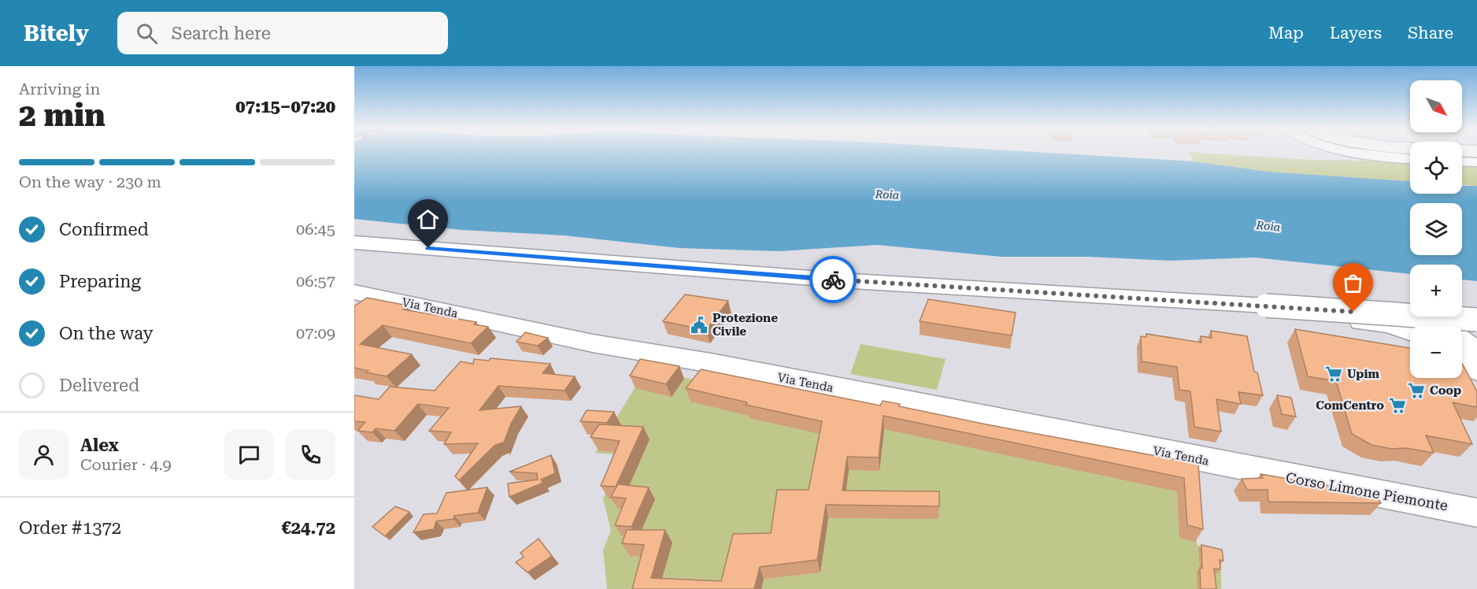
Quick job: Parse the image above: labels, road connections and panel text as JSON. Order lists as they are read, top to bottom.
{
  "streets": {
    "main road": ["Via Tenda", "Corso Limone Piemonte"]
  },
  "crossings": [
    ["Via Tenda", "Corso Limone Piemonte"]
  ],
  "water": ["Roia"],
  "places": {
    "public building": ["Protezione Civile"],
    "supermarket": ["Upim", "Coop", "ComCentro"]
  },
  "north": "bottom right",
  "page": {
    "header": "Bitely",
    "search": "Search here",
    "nav": ["Map", "Layers", "Share"],
    "heading": ["2 min", "Arriving in", "07:15–07:20"],
    "panel": [
      "Alex",
      "Courier · 4.9",
      "Order #1372",
      "€24.72"
    ],
    "map_buttons": ["+", "−"],
    "bar": "On the way · 230 m",
    "list": [
      ["Confirmed", "06:45"],
      ["Preparing", "06:57"],
      ["On the way", "07:09"],
      "Delivered"
    ]
  }
}
